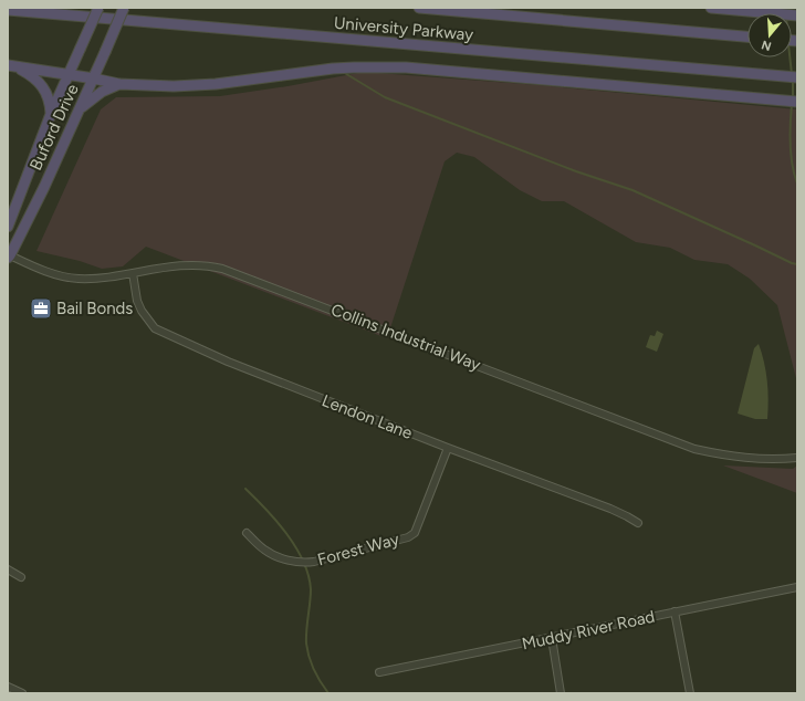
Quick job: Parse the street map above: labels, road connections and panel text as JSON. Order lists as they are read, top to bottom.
{
  "streets": {
    "highway": ["University Parkway", "Buford Drive"],
    "street": [
      "Collins Industrial Way",
      "Lendon Lane",
      "Forest Way",
      "Muddy River Road"
    ]
  },
  "crossings": [
    ["Buford Drive", "Collins Industrial Way"],
    ["Collins Industrial Way", "Lendon Lane"],
    ["Lendon Lane", "Forest Way"]
  ],
  "places": {
    "office": ["Bail Bonds"]
  },
  "north": "bottom"
}
